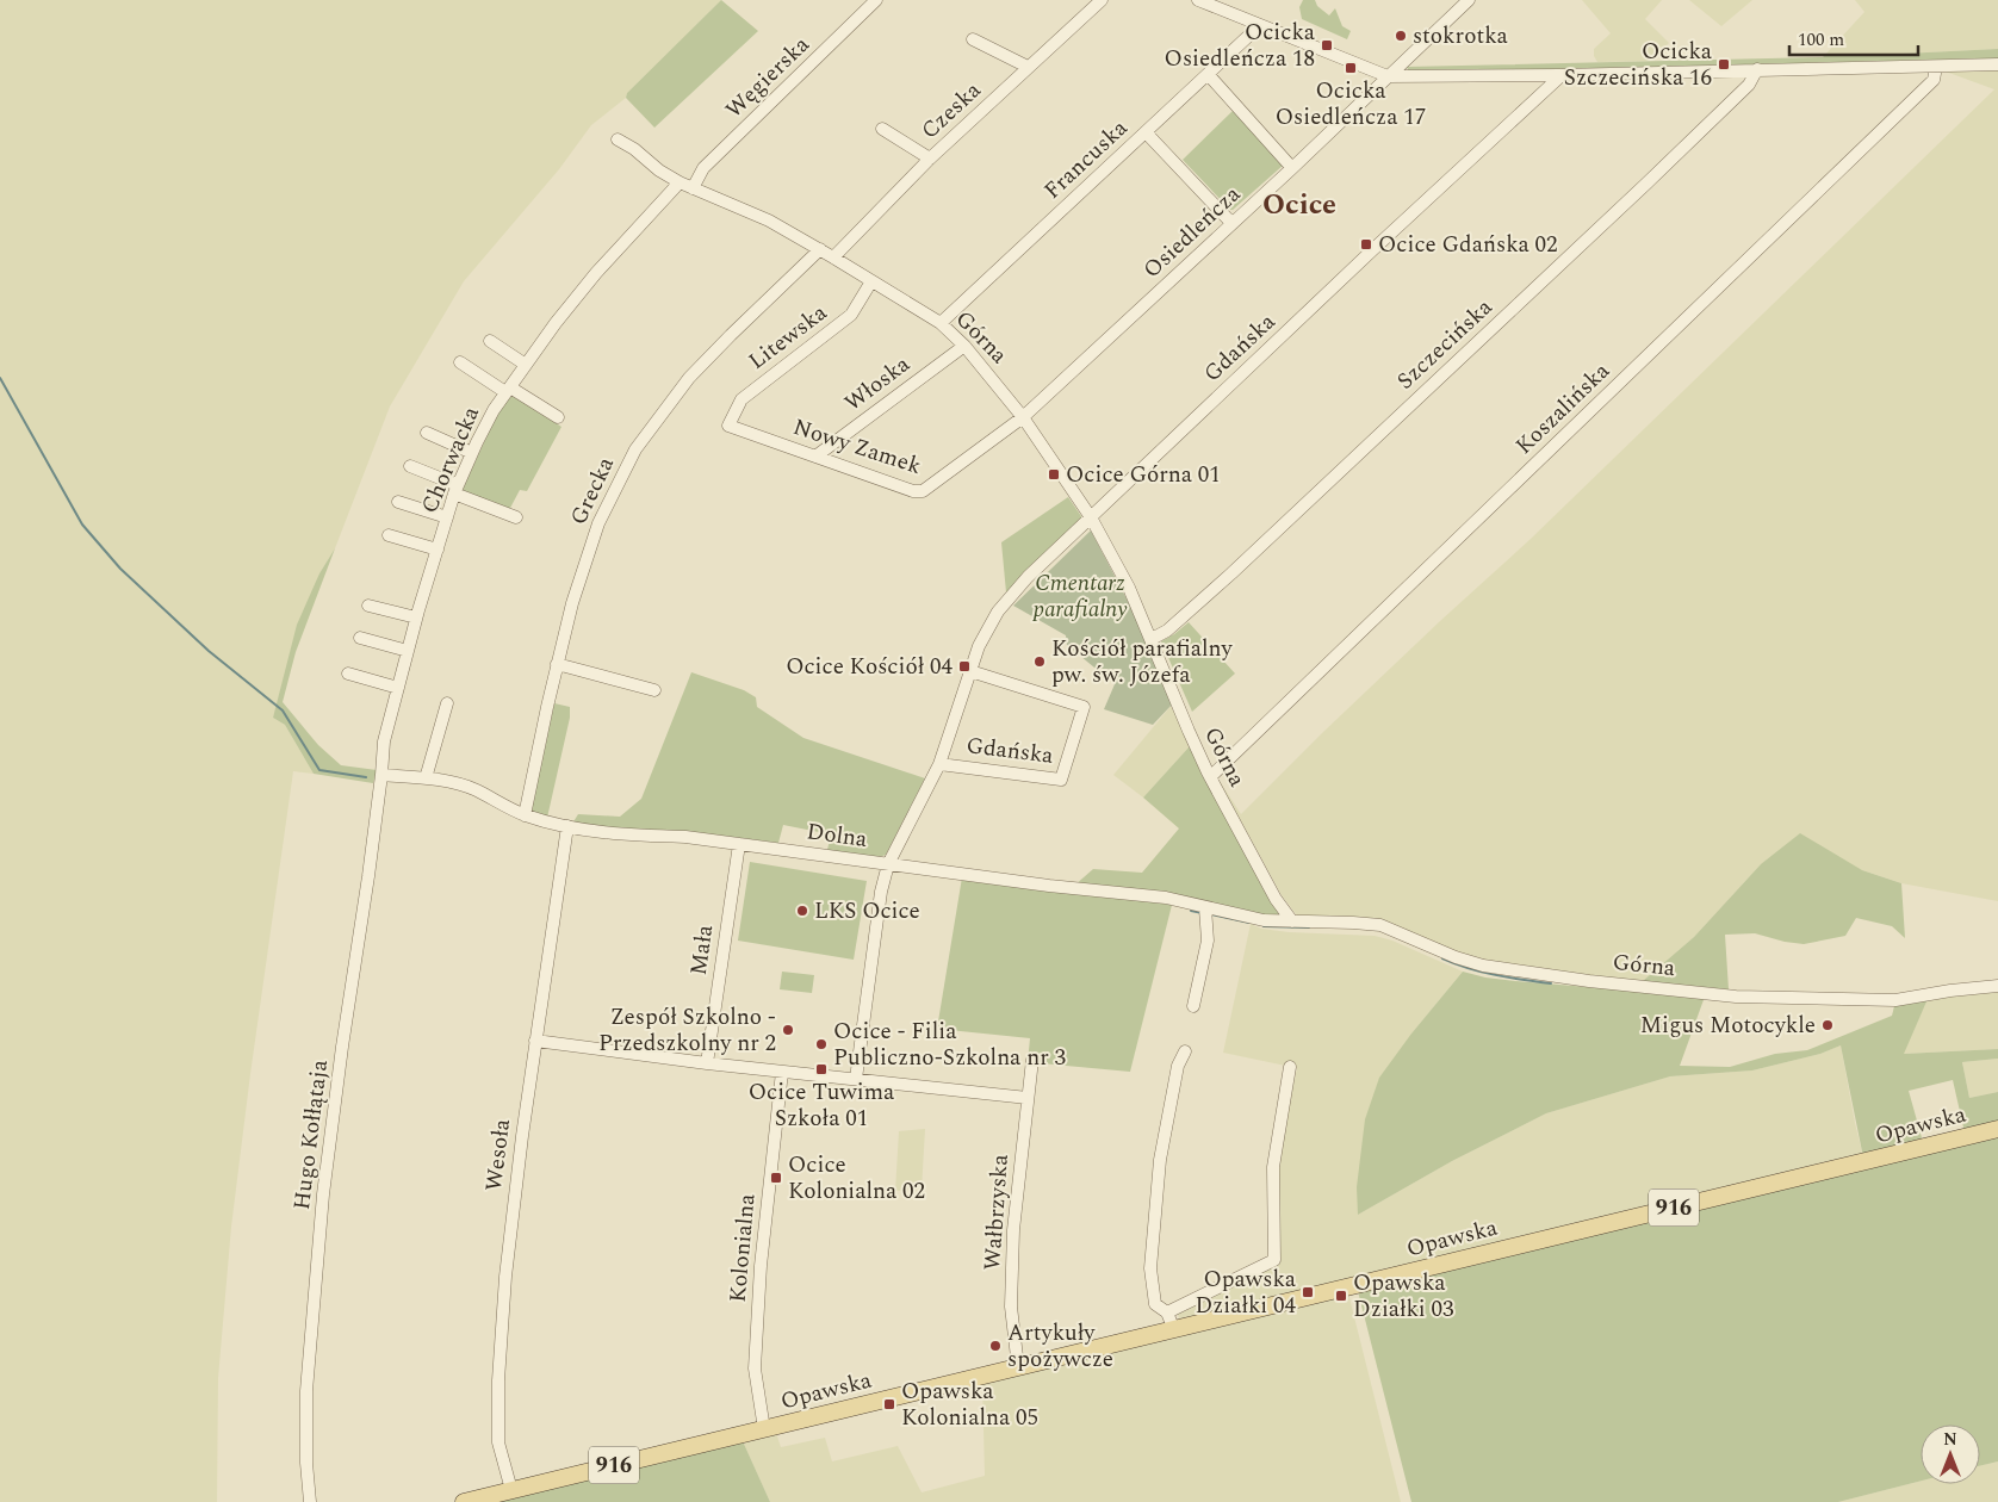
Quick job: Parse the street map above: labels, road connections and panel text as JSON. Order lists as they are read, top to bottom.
{
  "streets": {
    "main road": ["Opawska", "916"],
    "street": [
      "Węgierska",
      "Czeska",
      "Francuska",
      "Osiedleńcza",
      "Litewska",
      "Górna",
      "Szczecińska",
      "Gdańska",
      "Włoska",
      "Koszalińska",
      "Nowy Zamek",
      "Chorwacka",
      "Grecka",
      "Dolna",
      "Mała",
      "Hugo Kołłątaja",
      "Wesoła",
      "Wałbrzyska",
      "Kolonialna"
    ]
  },
  "crossings": [
    ["Węgierska", "Górna"],
    ["Czeska", "Górna"],
    ["Francuska", "Górna"],
    ["Osiedleńcza", "Górna"],
    ["Osiedleńcza", "Nowy Zamek"],
    ["Litewska", "Górna"],
    ["Litewska", "Nowy Zamek"],
    ["Górna", "Szczecińska"],
    ["Górna", "Gdańska"],
    ["Górna", "Włoska"],
    ["Górna", "Koszalińska"],
    ["Górna", "Nowy Zamek"],
    ["Górna", "Chorwacka"],
    ["Górna", "Grecka"],
    ["Górna", "Dolna"],
    ["Gdańska", "Dolna"],
    ["Włoska", "Nowy Zamek"],
    ["Chorwacka", "Dolna"],
    ["Chorwacka", "Hugo Kołłątaja"],
    ["Grecka", "Dolna"],
    ["Dolna", "Mała"],
    ["Dolna", "Hugo Kołłątaja"],
    ["Dolna", "Wesoła"],
    ["Opawska", "Wesoła"],
    ["Opawska", "Wałbrzyska"],
    ["Opawska", "Kolonialna"]
  ],
  "districts": ["Ocice"],
  "parks": ["Cmentarz parafialny"],
  "places": {
    "other": [
      "stokrotka",
      "Kościół parafialny pw. św. Józefa",
      "LKS Ocice",
      "Migus Motocykle",
      "Zespół Szkolno - Przedszkolny nr 2",
      "Ocice - Filia Publiczno-Szkolna nr 3",
      "Artykuły spożywcze"
    ],
    "transit": [
      "Ocicka Osiedleńcza 18",
      "Ocicka Szczecińska 16",
      "Ocicka Osiedleńcza 17",
      "Ocice Gdańska 02",
      "Ocice Górna 01",
      "Ocice Kościół 04",
      "Ocice Tuwima Szkoła 01",
      "Ocice Kolonialna 02",
      "Opawska Działki 04",
      "Opawska Działki 03",
      "Opawska Kolonialna 05"
    ]
  },
  "scale_bar": "100 m",
  "north": "top"
}
